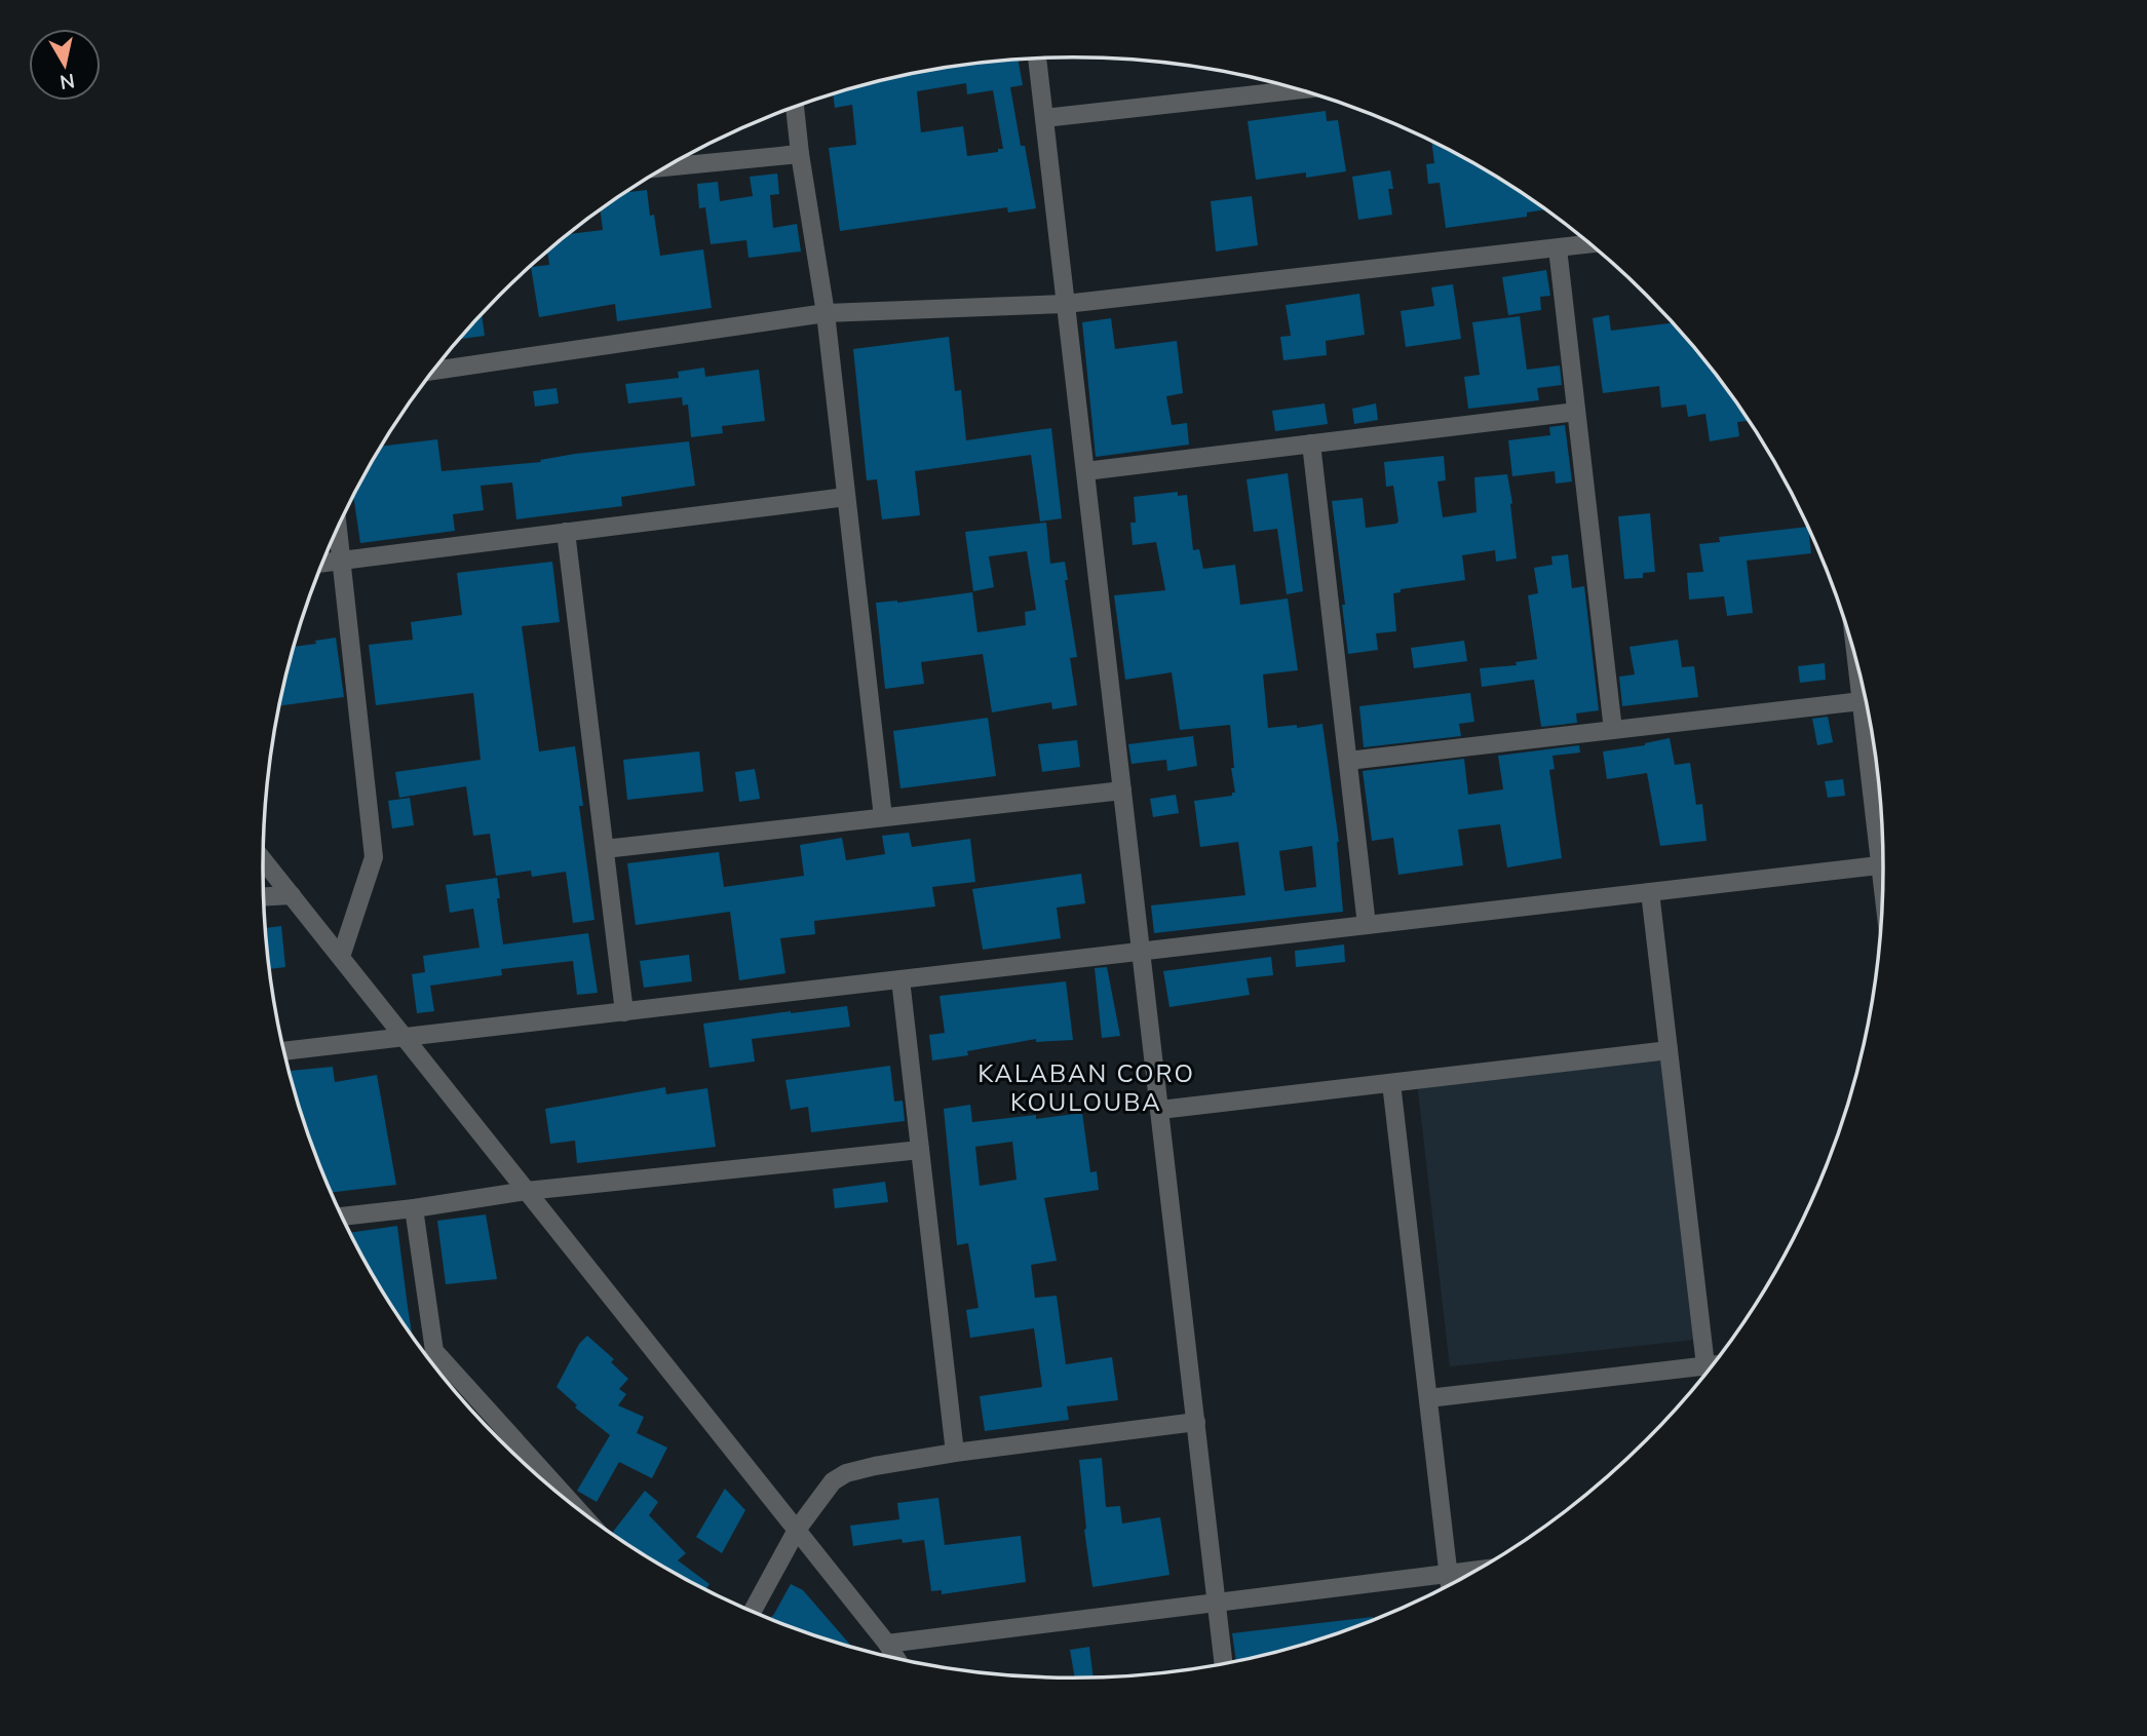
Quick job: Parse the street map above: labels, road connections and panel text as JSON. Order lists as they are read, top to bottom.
{
  "districts": ["KALABAN CORO KOULOUBA"],
  "north": "bottom"
}
